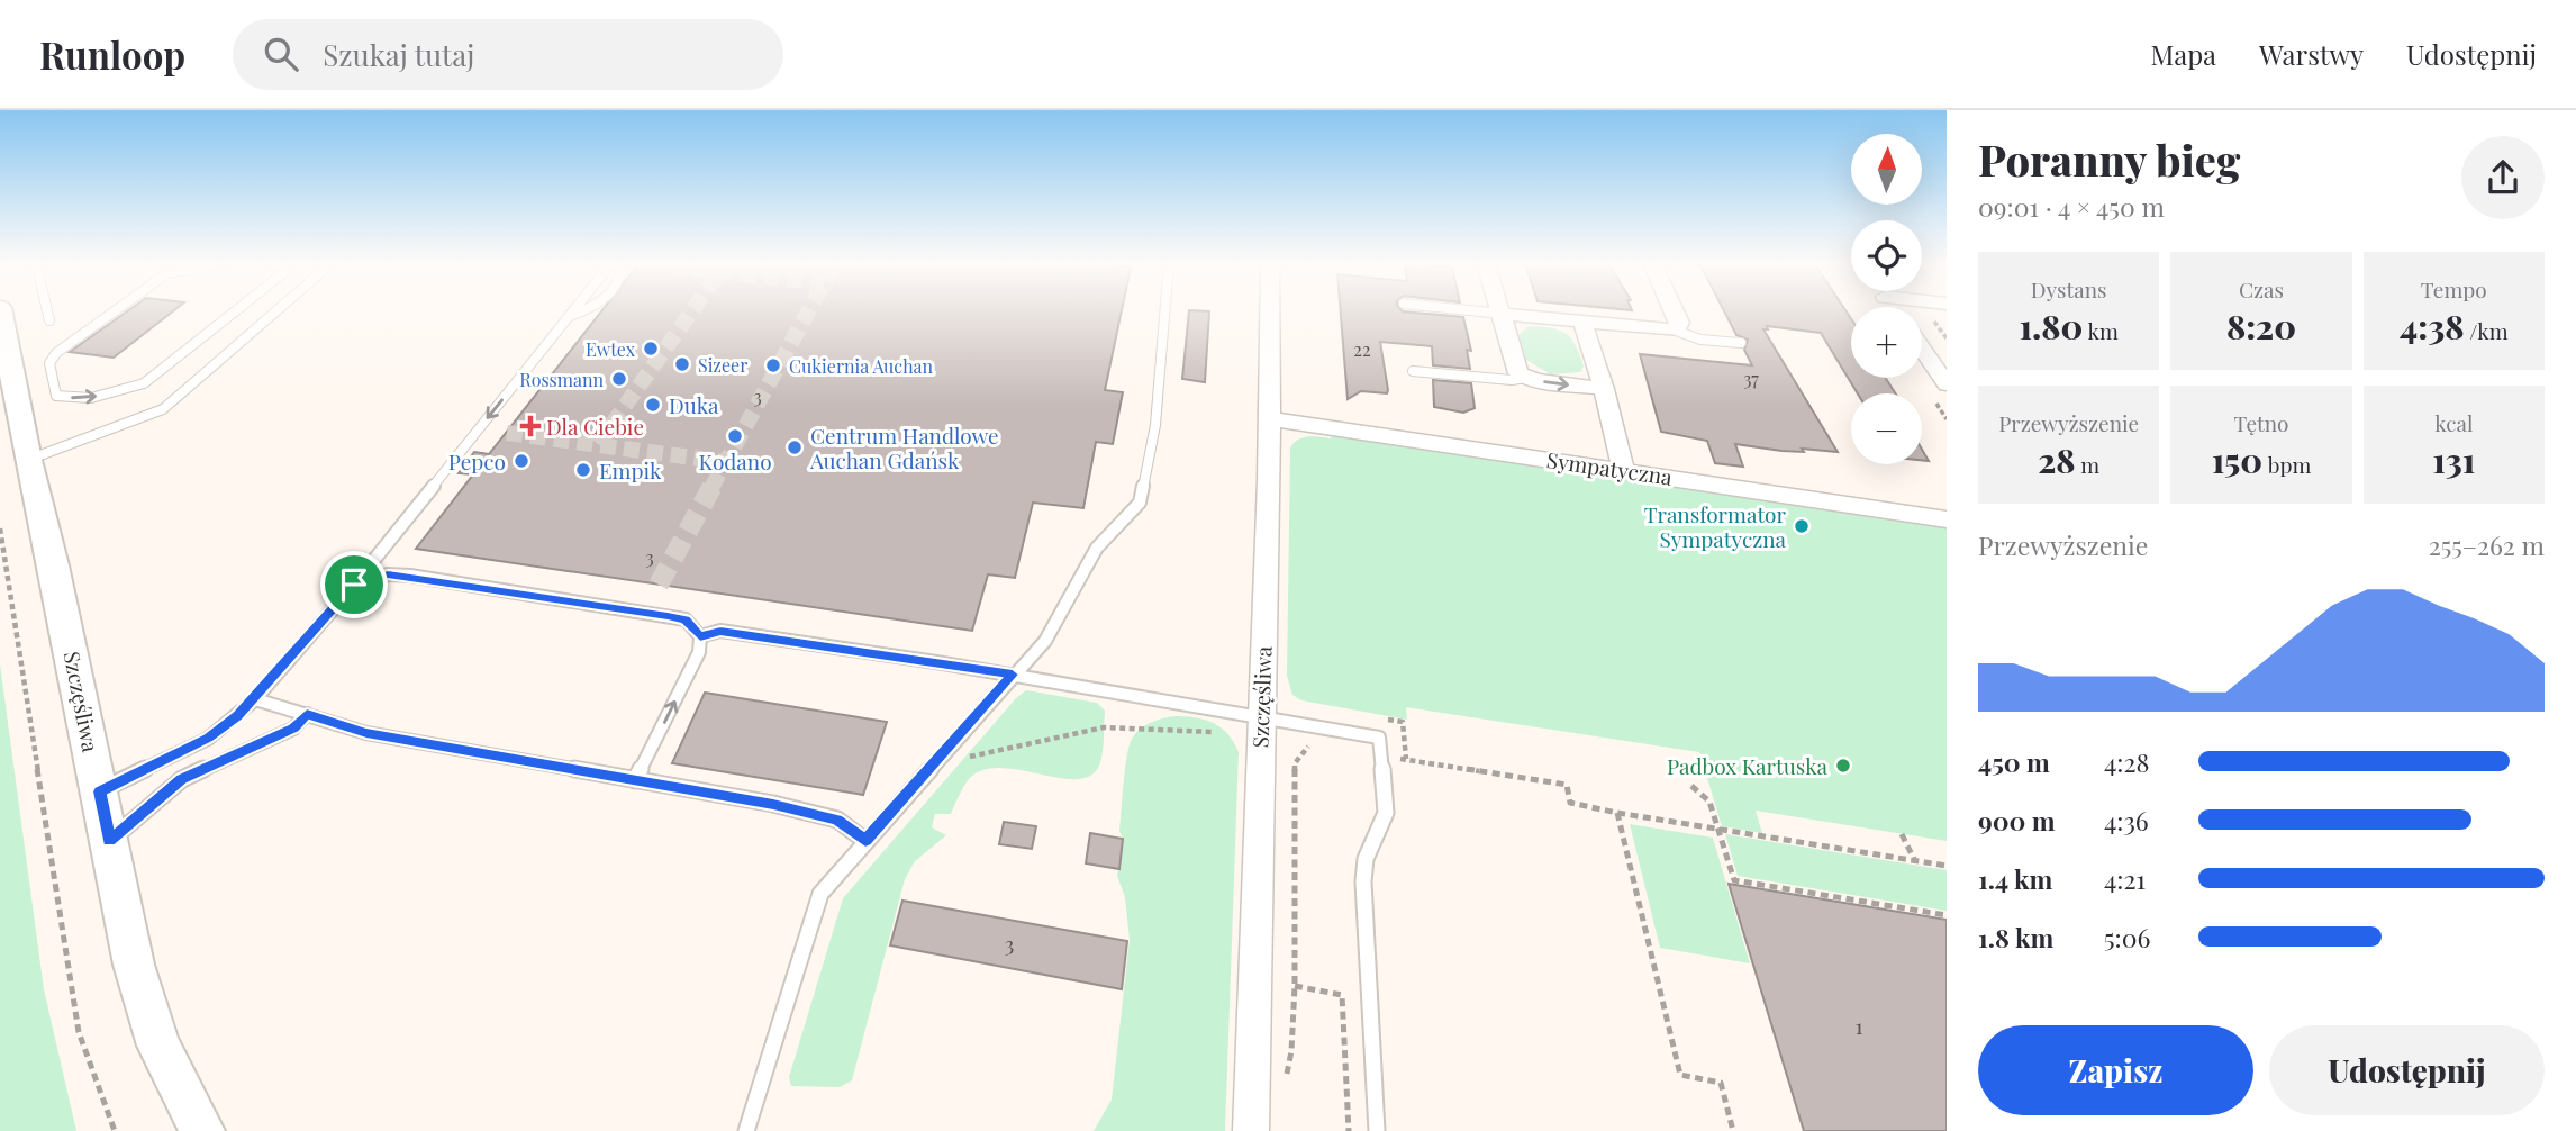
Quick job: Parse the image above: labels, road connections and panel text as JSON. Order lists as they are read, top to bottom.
{
  "streets": {
    "street": ["Sympatyczna", "Szczęśliwa"]
  },
  "crossings": [
    ["Sympatyczna", "Szczęśliwa"]
  ],
  "places": {
    "other": [
      "Ewtex",
      "Sizeer",
      "Cukiernia Auchan",
      "Rossmann",
      "Duka",
      "Kodano",
      "Centrum Handlowe Auchan Gdańsk",
      "Pepco",
      "Empik",
      "Transformator Sympatyczna",
      "Padbox Kartuska"
    ],
    "health": ["Dla Ciebie"]
  },
  "house_numbers": [
    "22",
    "37",
    "3",
    "3",
    "3",
    "1"
  ],
  "north": "top",
  "page": {
    "header": "Runloop",
    "search": "Szukaj tutaj",
    "nav": ["Mapa", "Warstwy", "Udostępnij"],
    "heading": ["Poranny bieg", "09:01 · 4 × 450 m"],
    "map_buttons": ["+", "−"],
    "stats": [
      ["Dystans", "1.80 km"],
      ["Czas", "8:20"],
      ["Tempo", "4:38 /km"],
      ["Przewyższenie", "28 m"],
      ["Tętno", "150 bpm"],
      ["kcal", "131"]
    ],
    "chart": ["Przewyższenie", "255–262 m"],
    "list": [
      {
        "name": "450 m",
        "note": "4:28"
      },
      {
        "name": "900 m",
        "note": "4:36"
      },
      {
        "name": "1.4 km",
        "note": "4:21"
      },
      {
        "name": "1.8 km",
        "note": "5:06"
      }
    ],
    "buttons": ["Zapisz", "Udostępnij"]
  }
}
